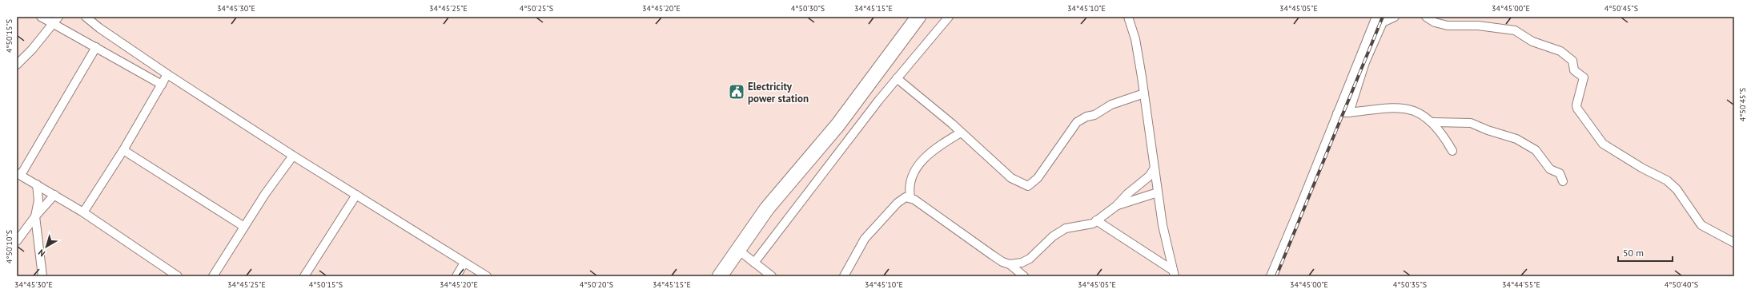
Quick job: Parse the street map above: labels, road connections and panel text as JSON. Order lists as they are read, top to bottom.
{
  "places": {
    "public building": ["Electricity power station"]
  },
  "scale_bar": "50 m",
  "north": "bottom left",
  "coordinates": [
    "34°45'30\"E",
    "34°45'25\"E",
    "4°50'25\"S",
    "34°45'20\"E",
    "4°50'30\"S",
    "34°45'15\"E",
    "34°45'10\"E",
    "34°45'05\"E",
    "34°45'00\"E",
    "4°50'45\"S",
    "4°50'15\"S",
    "4°50'10\"S",
    "4°50'20\"S",
    "4°50'35\"S",
    "34°44'55\"E",
    "4°50'40\"S"
  ]
}
